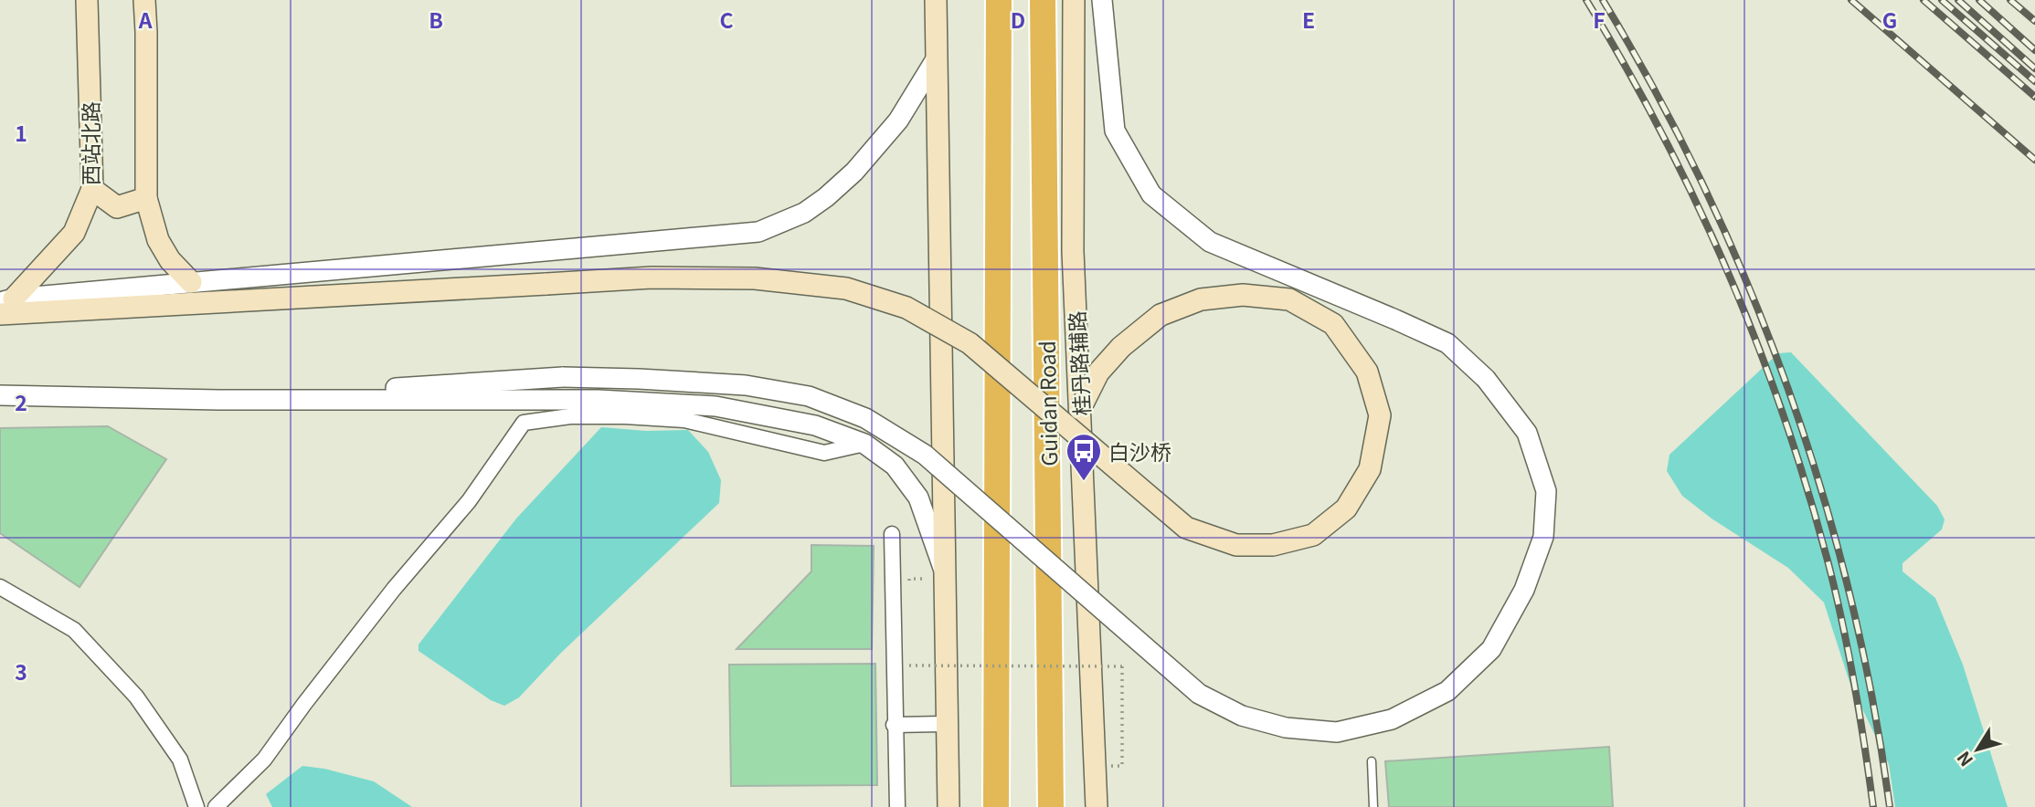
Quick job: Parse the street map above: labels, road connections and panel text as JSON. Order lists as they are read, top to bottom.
{
  "streets": {
    "highway": ["Guidan Road"],
    "main road": ["西站北路", "桂丹路辅路"]
  },
  "places": {
    "bus stop": ["白沙桥"]
  },
  "north": "bottom left",
  "grid": {
    "columns": [
      "A",
      "B",
      "C",
      "D",
      "E",
      "F",
      "G"
    ],
    "rows": ["1", "2", "3"]
  }
}
